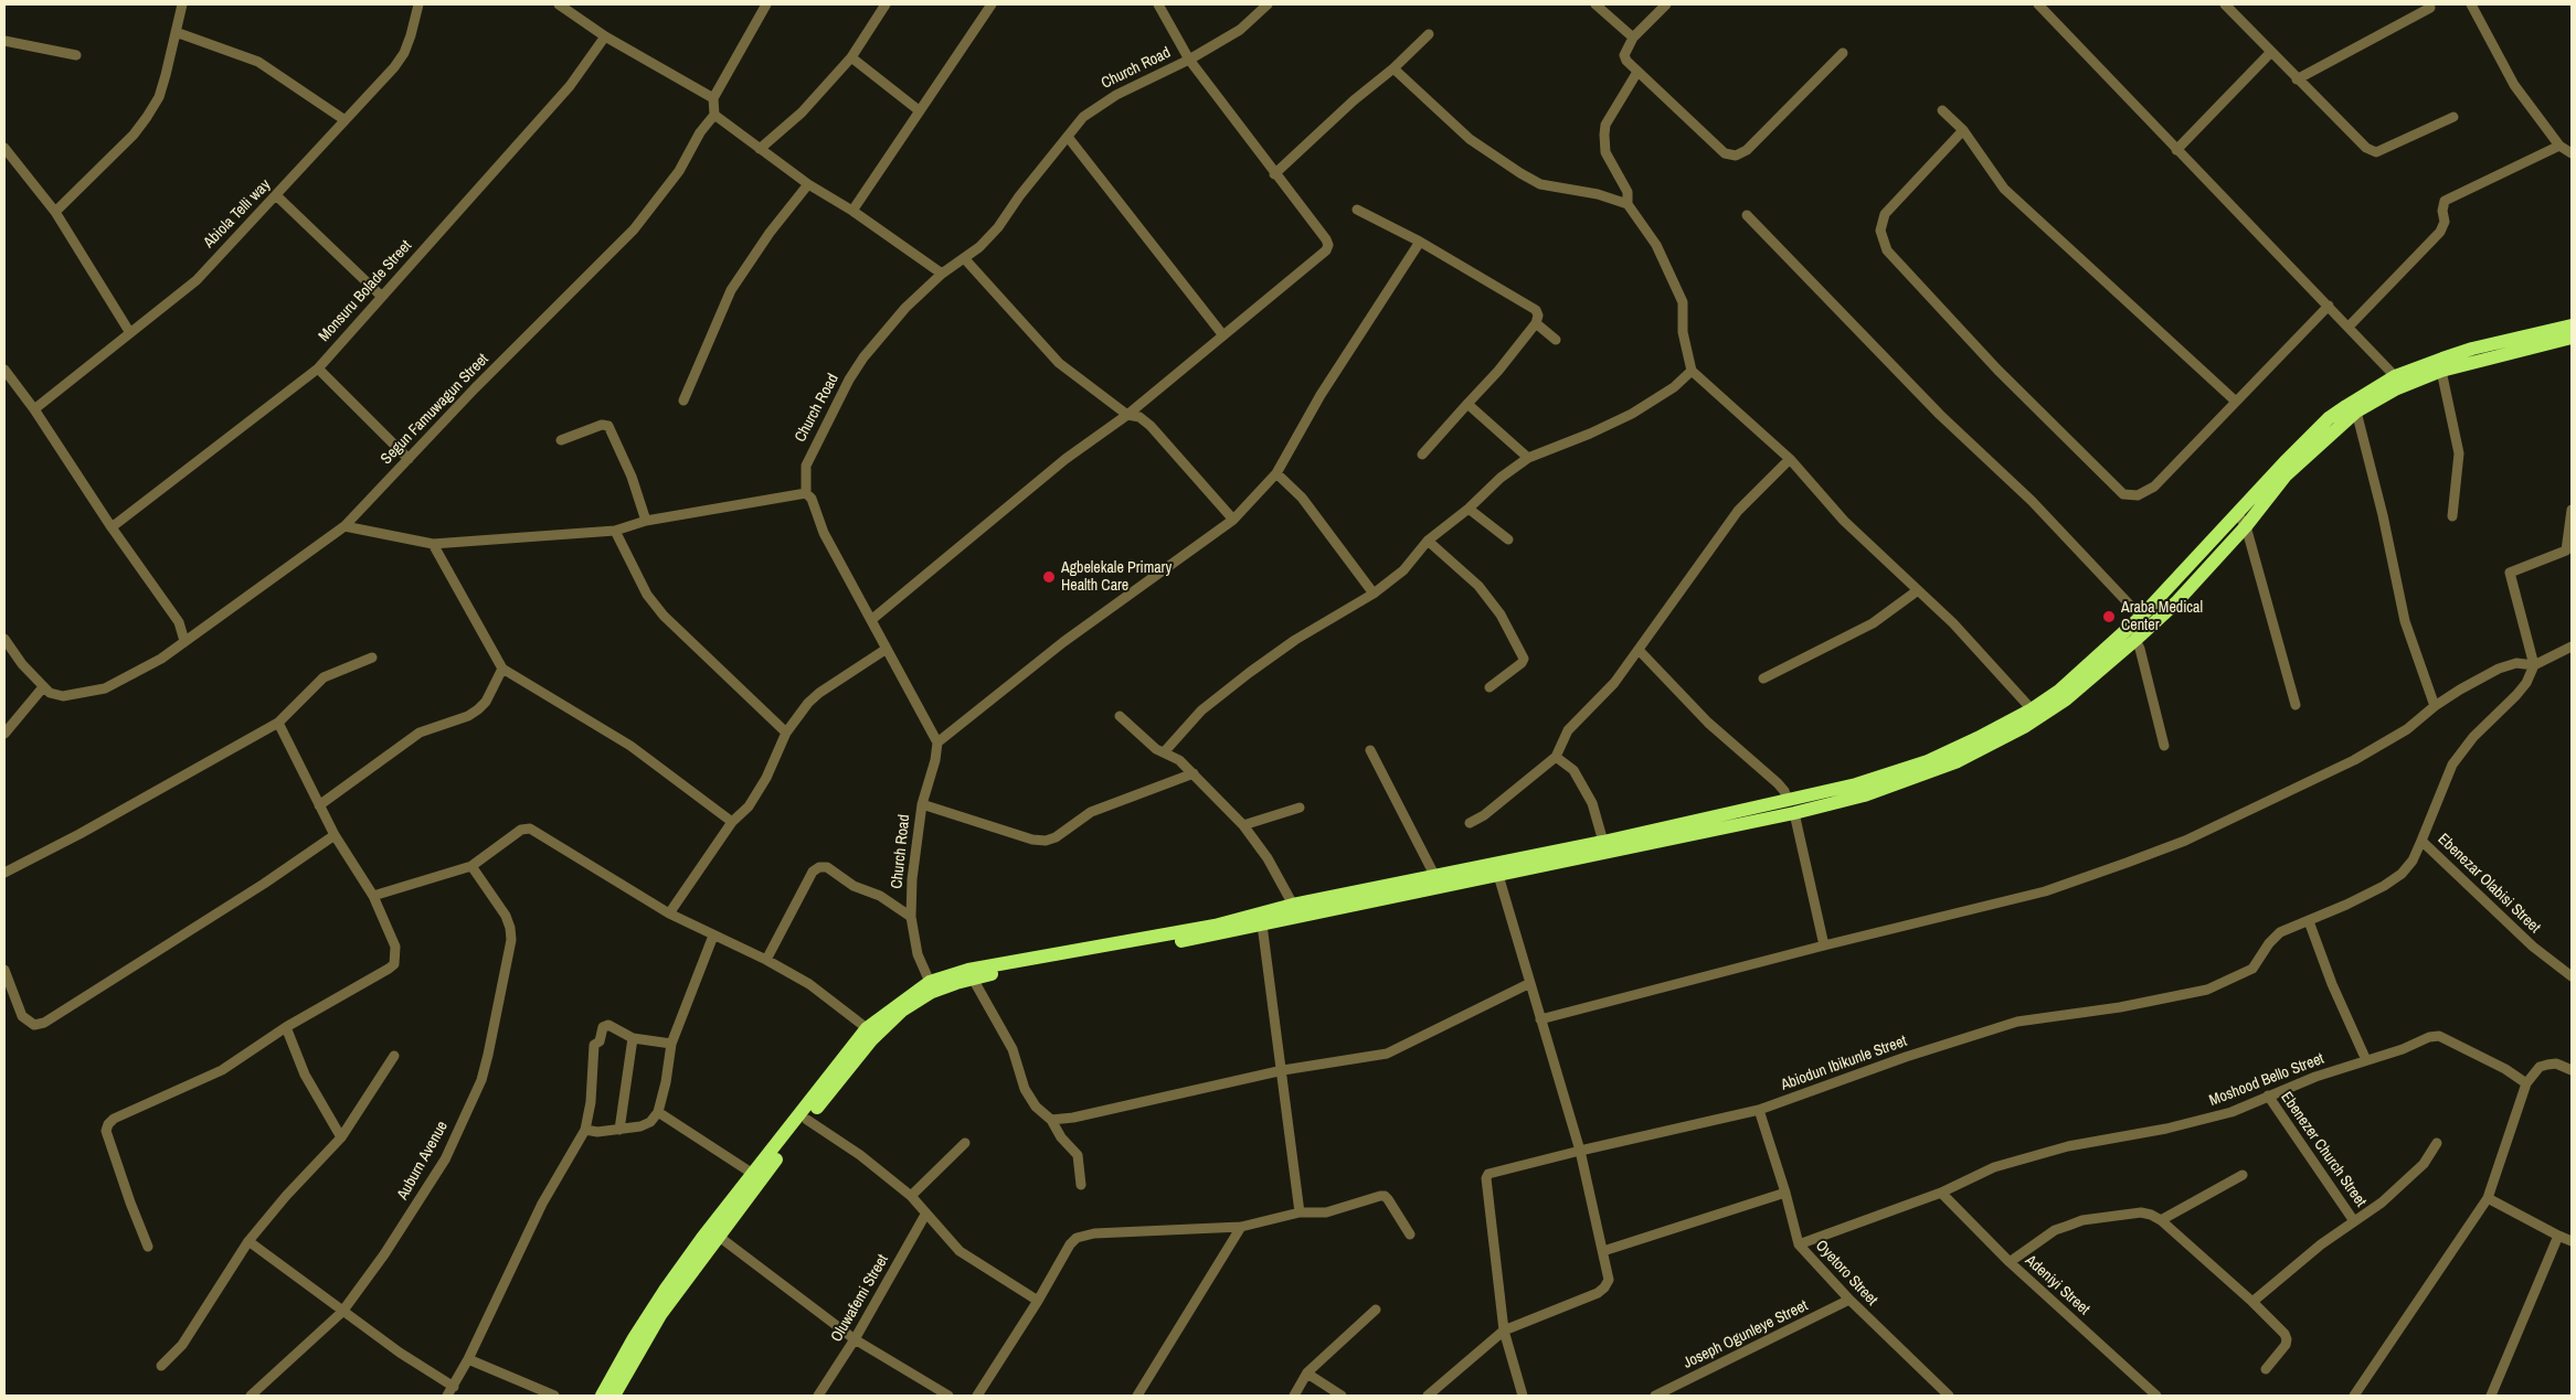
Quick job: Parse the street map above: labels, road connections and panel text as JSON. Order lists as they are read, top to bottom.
{
  "streets": {
    "street": [
      "Church Road",
      "Abiola Telli way",
      "Monsuru Bolade Street",
      "Segun Famuwagun Street",
      "Ebenezar Olabisi Street",
      "Abiodun Ibikunle Street",
      "Moshood Bello Street",
      "Ebenezer Church Street",
      "Auburn Avenue",
      "Oyetoro Street",
      "Adeniyi Street",
      "Oluwafemi Street",
      "Joseph Ogunleye Street"
    ]
  },
  "crossings": [
    ["Ebenezar Olabisi Street", "Abiodun Ibikunle Street"],
    ["Abiodun Ibikunle Street", "Oyetoro Street"],
    ["Moshood Bello Street", "Ebenezer Church Street"],
    ["Moshood Bello Street", "Oyetoro Street"],
    ["Moshood Bello Street", "Adeniyi Street"],
    ["Oyetoro Street", "Joseph Ogunleye Street"]
  ],
  "places": ["Agbelekale Primary Health Care", "Araba Medical Center"]
}
